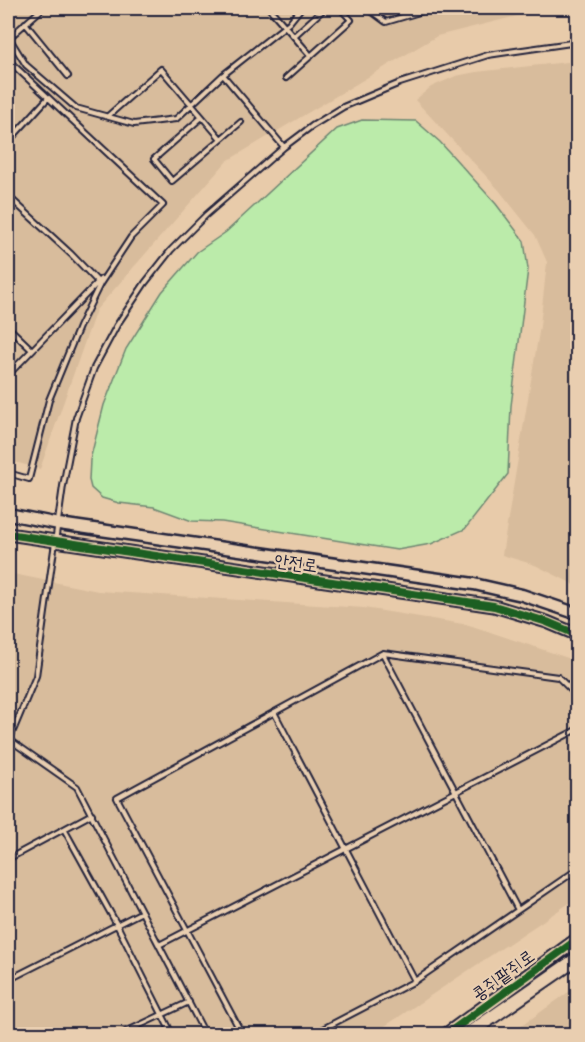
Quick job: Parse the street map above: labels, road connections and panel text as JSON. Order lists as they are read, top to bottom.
{
  "streets": {
    "main road": ["콩쥐팥쥐로"],
    "street": ["안전로"]
  }
}
